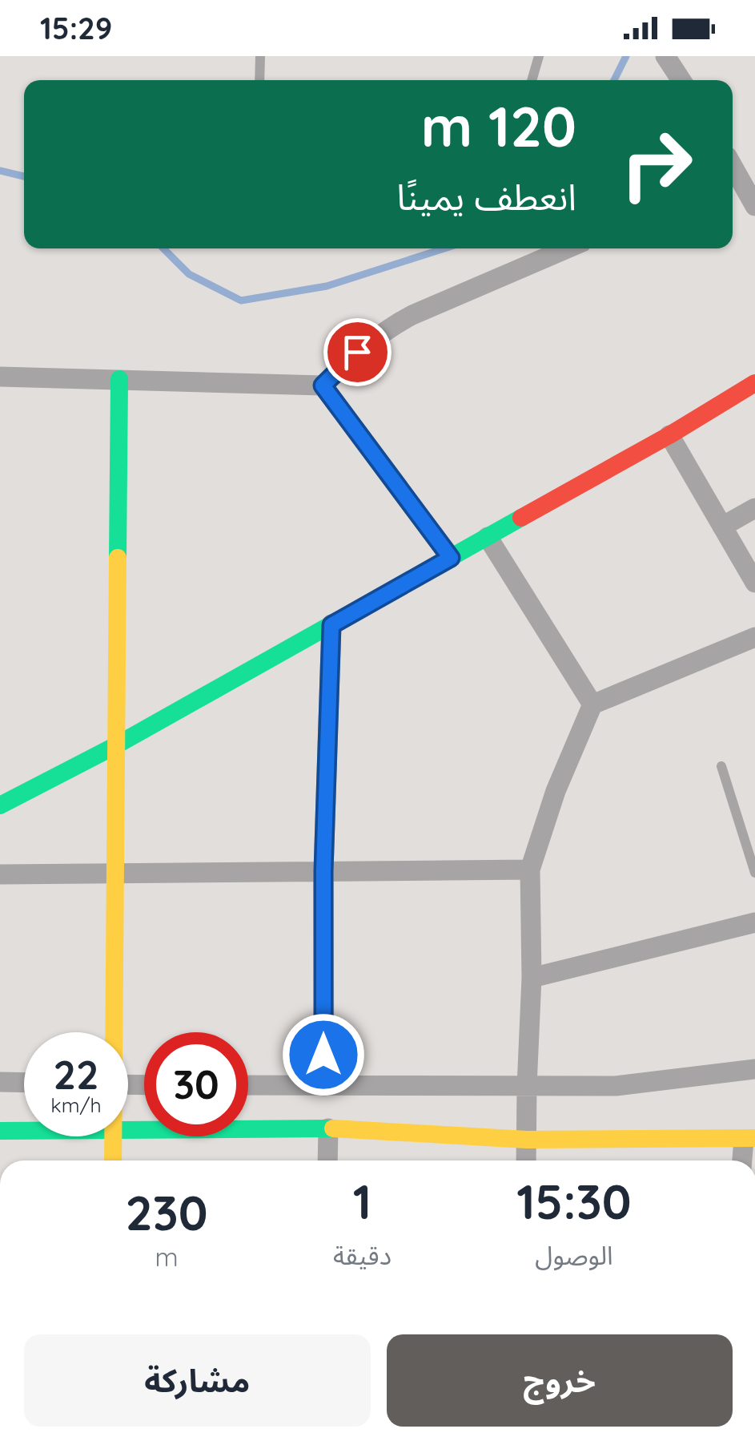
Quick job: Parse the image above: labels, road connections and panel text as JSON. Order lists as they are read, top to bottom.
{
  "page": {
    "status": "15:29",
    "turn": ["120 m", "انعطف يمينًا"],
    "speed": "22 km/h",
    "limit": "30",
    "eta": [
      "15:30",
      "الوصول",
      "1",
      "دقيقة",
      "230",
      "m"
    ],
    "buttons": ["خروج", "مشاركة"]
  }
}
